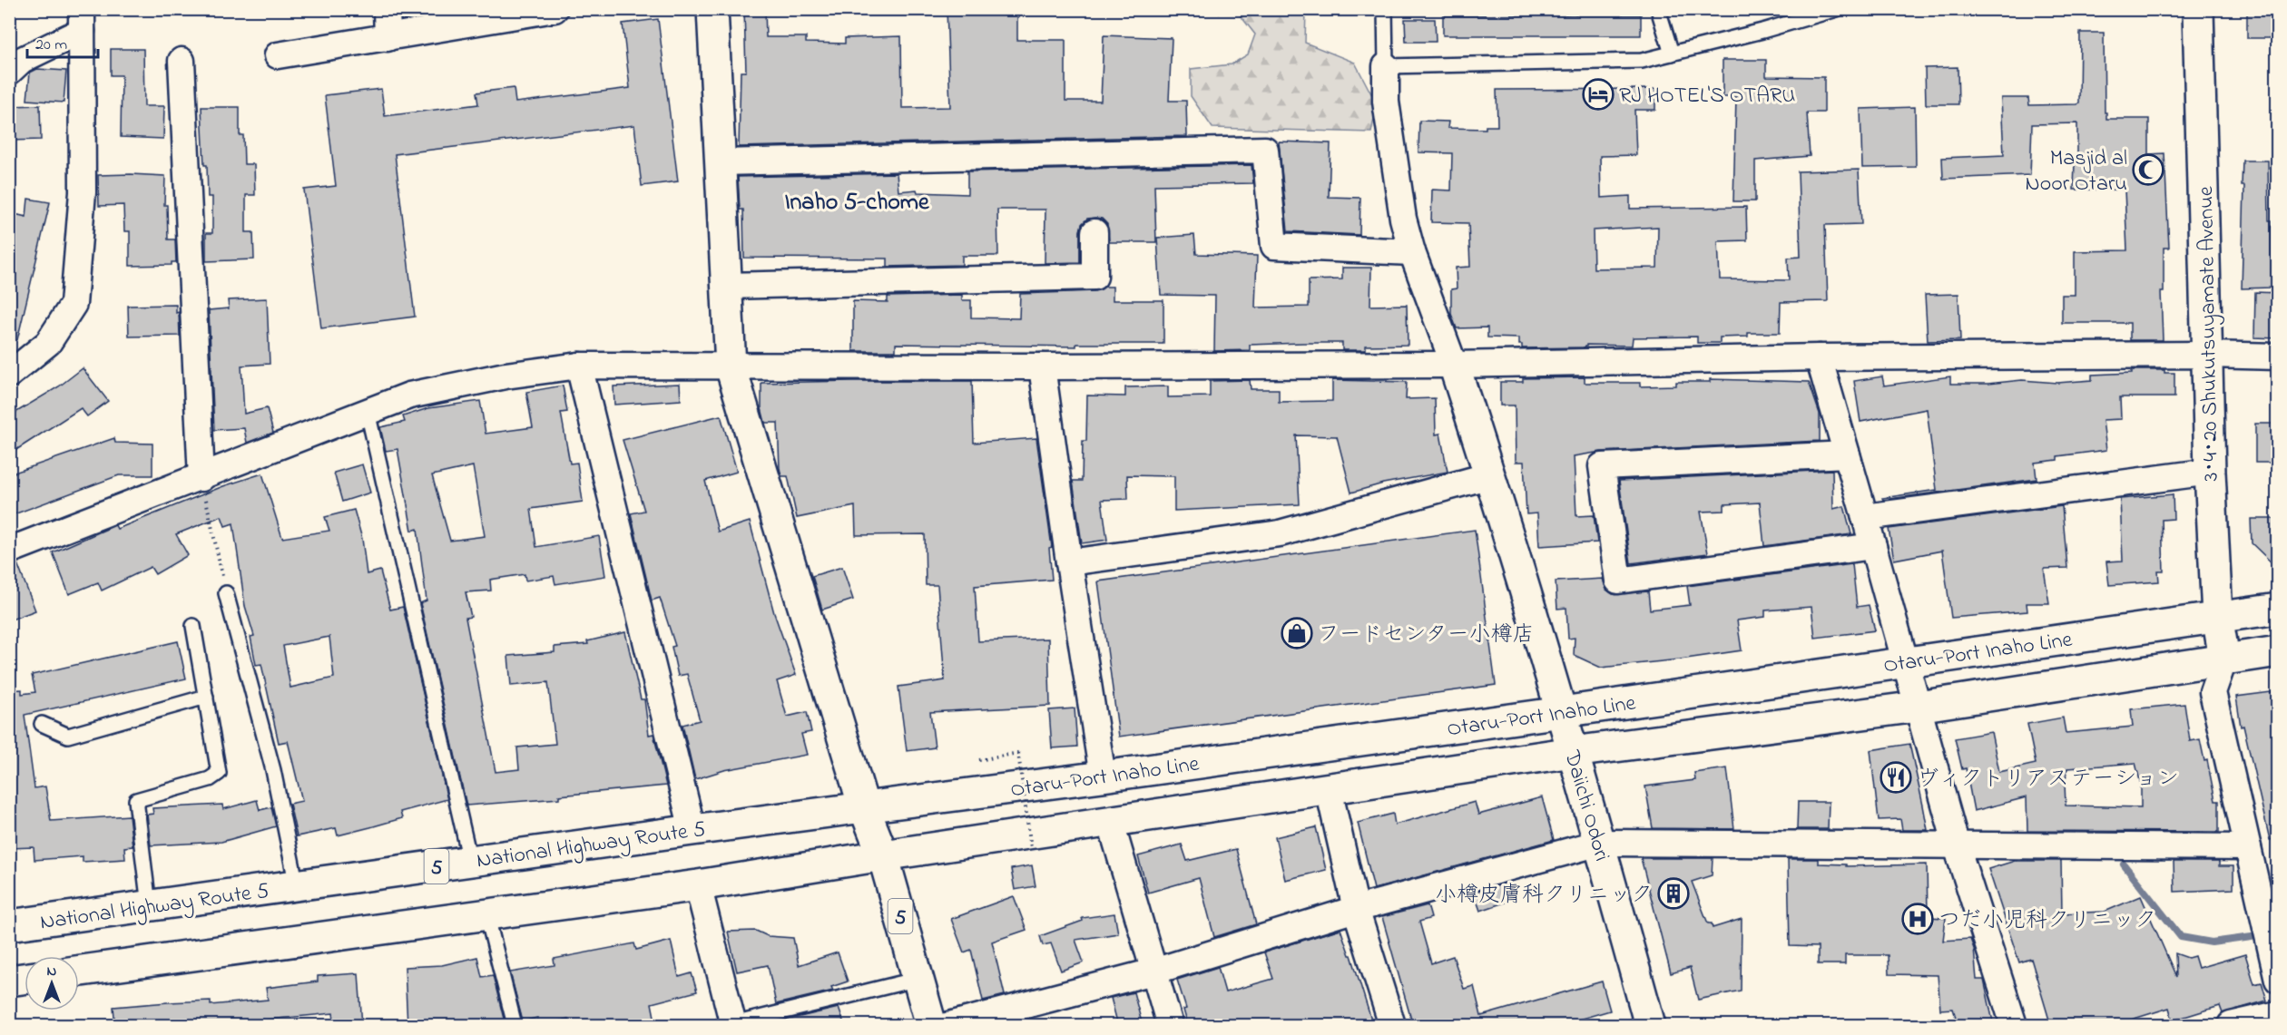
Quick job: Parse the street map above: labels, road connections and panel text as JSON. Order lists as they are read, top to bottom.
{
  "streets": {
    "main road": [
      "3･4･20 Shukutsuyamate Avenue",
      "Otaru-Port Inaho Line",
      "Daiichi Odori",
      "National Highway Route 5",
      "5"
    ]
  },
  "crossings": [
    ["3･4･20 Shukutsuyamate Avenue", "Otaru-Port Inaho Line"],
    ["Otaru-Port Inaho Line", "Daiichi Odori"],
    ["Otaru-Port Inaho Line", "National Highway Route 5"],
    ["Otaru-Port Inaho Line", "5"],
    ["National Highway Route 5", "5"]
  ],
  "districts": ["Inaho 5-chome"],
  "places": {
    "hotel": ["RJ HOTEL'S OTARU"],
    "mosque": ["Masjid al Noor Otaru"],
    "shop": ["フードセンター小樽店"],
    "restaurant": ["ヴィクトリアステーション"],
    "building": ["小樽皮膚科クリニック"],
    "hospital": ["つだ小児科クリニック"]
  },
  "scale_bar": "20 m",
  "north": "top"
}
